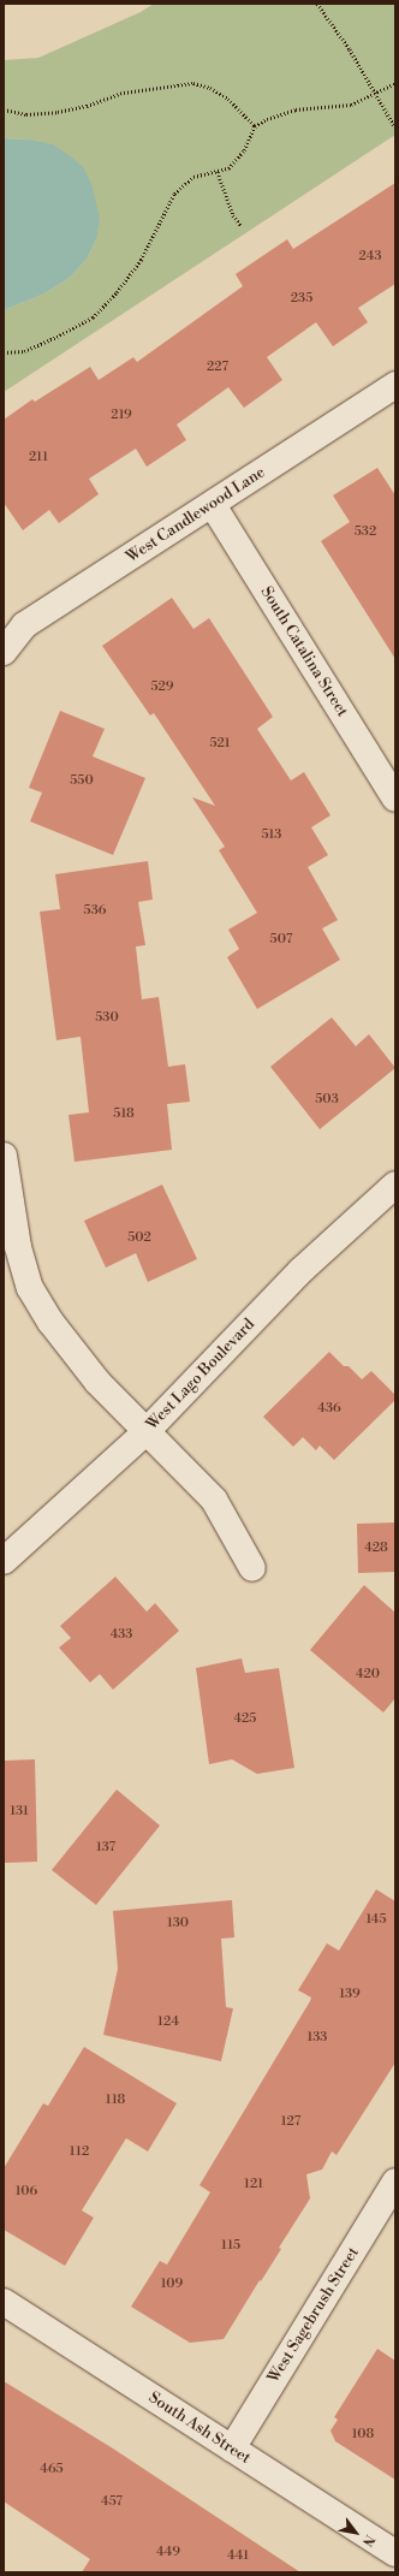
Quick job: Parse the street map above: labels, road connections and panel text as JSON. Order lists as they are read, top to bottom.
{
  "streets": {
    "street": [
      "West Candlewood Lane",
      "South Catalina Street",
      "West Lago Boulevard",
      "West Sagebrush Street",
      "South Ash Street"
    ]
  },
  "crossings": [
    ["West Candlewood Lane", "South Catalina Street"],
    ["West Sagebrush Street", "South Ash Street"]
  ],
  "house_numbers": [
    "243",
    "235",
    "227",
    "219",
    "211",
    "532",
    "529",
    "521",
    "550",
    "513",
    "536",
    "507",
    "530",
    "503",
    "518",
    "502",
    "436",
    "428",
    "433",
    "420",
    "425",
    "131",
    "137",
    "145",
    "130",
    "139",
    "124",
    "133",
    "118",
    "127",
    "112",
    "121",
    "106",
    "115",
    "109",
    "108",
    "465",
    "457",
    "449",
    "441"
  ],
  "north": "bottom right"
}
